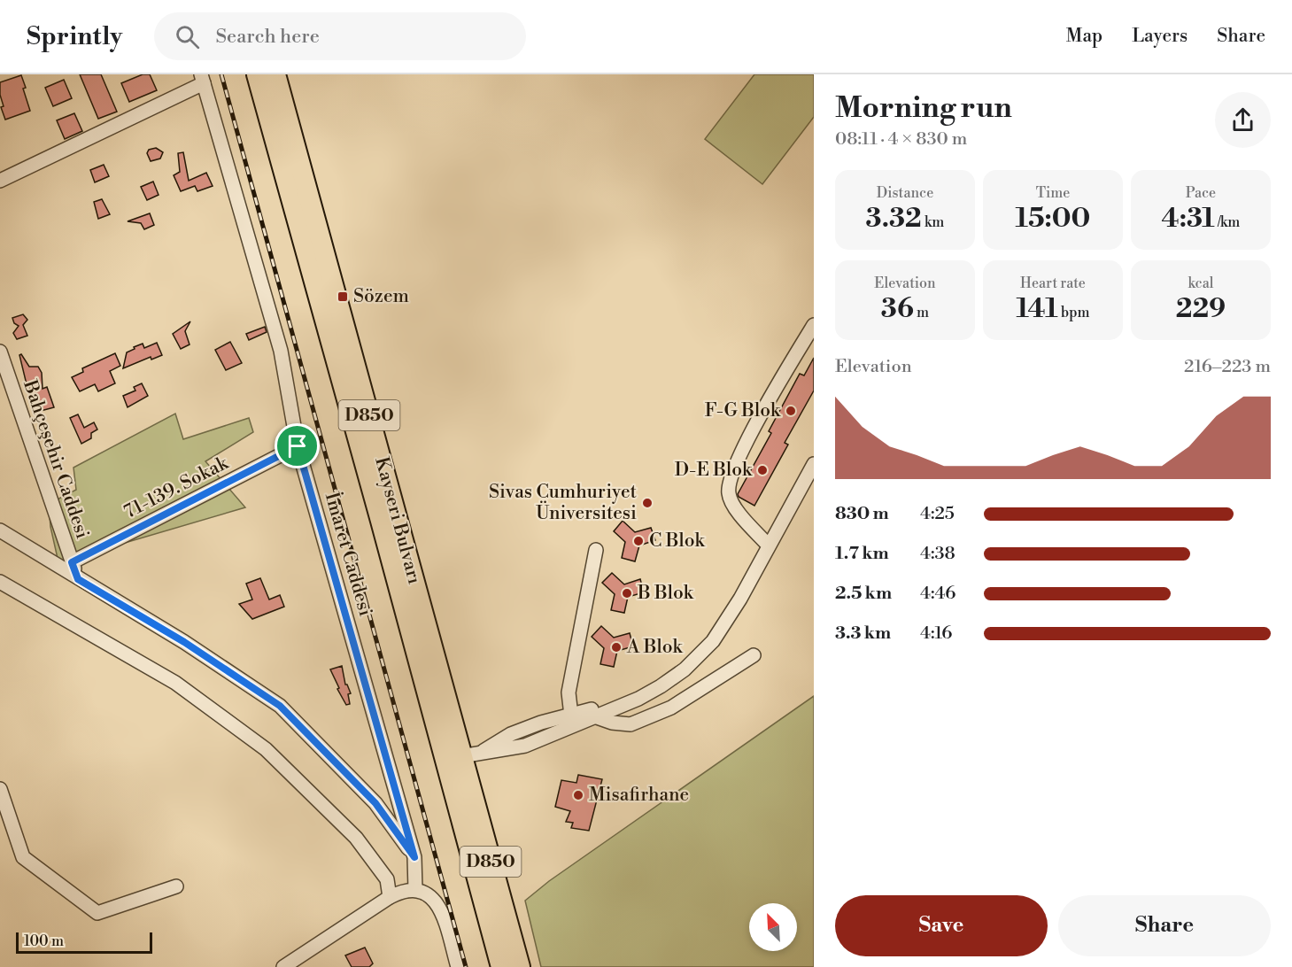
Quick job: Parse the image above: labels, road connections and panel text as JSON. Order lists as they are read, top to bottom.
{
  "streets": {
    "highway": ["D850", "Kayseri Bulvarı"],
    "street": ["Bahçeşehir Caddesi", "71-139. Sokak", "İmaret Caddesi"]
  },
  "crossings": [
    ["Bahçeşehir Caddesi", "71-139. Sokak"],
    ["71-139. Sokak", "İmaret Caddesi"]
  ],
  "places": {
    "transit": ["Sözem"],
    "other": [
      "F-G Blok",
      "D-E Blok",
      "Sivas Cumhuriyet Üniversitesi",
      "C Blok",
      "B Blok",
      "A Blok",
      "Misafirhane"
    ]
  },
  "scale_bar": "100 m",
  "north": "top left",
  "page": {
    "header": "Sprintly",
    "search": "Search here",
    "nav": ["Map", "Layers", "Share"],
    "heading": ["Morning run", "08:11 · 4 × 830 m"],
    "stats": [
      ["Distance", "3.32 km"],
      ["Time", "15:00"],
      ["Pace", "4:31 /km"],
      ["Elevation", "36 m"],
      ["Heart rate", "141 bpm"],
      ["kcal", "229"]
    ],
    "chart": ["Elevation", "216–223 m"],
    "list": [
      {
        "name": "830 m",
        "note": "4:25"
      },
      {
        "name": "1.7 km",
        "note": "4:38"
      },
      {
        "name": "2.5 km",
        "note": "4:46"
      },
      {
        "name": "3.3 km",
        "note": "4:16"
      }
    ],
    "buttons": ["Save", "Share"],
    "scale": "100 m"
  }
}
